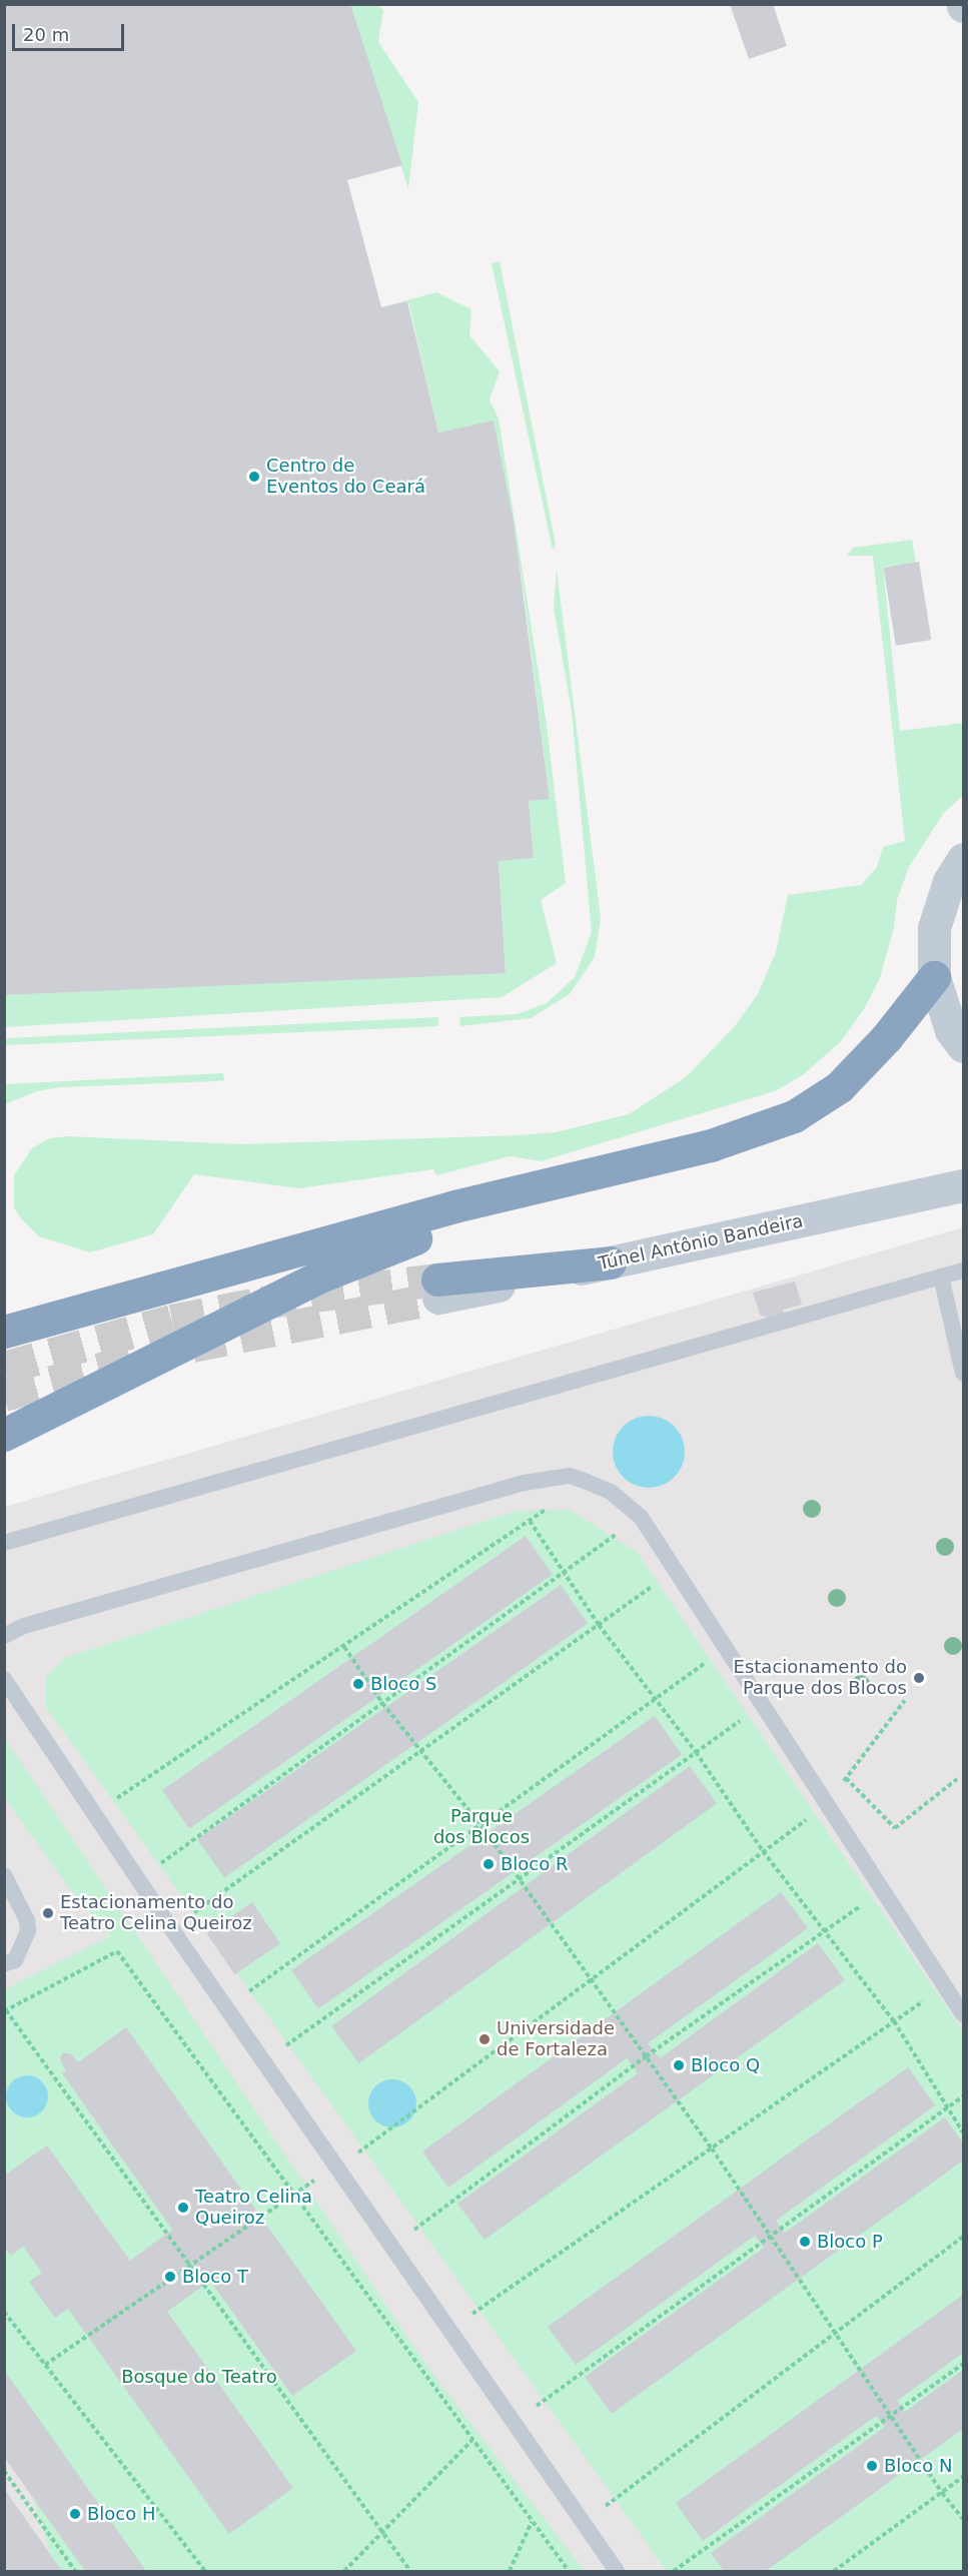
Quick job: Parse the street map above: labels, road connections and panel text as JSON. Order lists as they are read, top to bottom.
{
  "streets": {
    "main road": ["Túnel Antônio Bandeira"]
  },
  "parks": ["Parque dos Blocos", "Bosque do Teatro"],
  "places": [
    "Centro de Eventos do Ceará",
    "Estacionamento do Parque dos Blocos",
    "Bloco S",
    "Bloco R",
    "Estacionamento do Teatro Celina Queiroz",
    "Universidade de Fortaleza",
    "Bloco Q",
    "Teatro Celina Queiroz",
    "Bloco P",
    "Bloco T",
    "Bloco N",
    "Bloco H"
  ],
  "scale_bar": "20 m"
}
